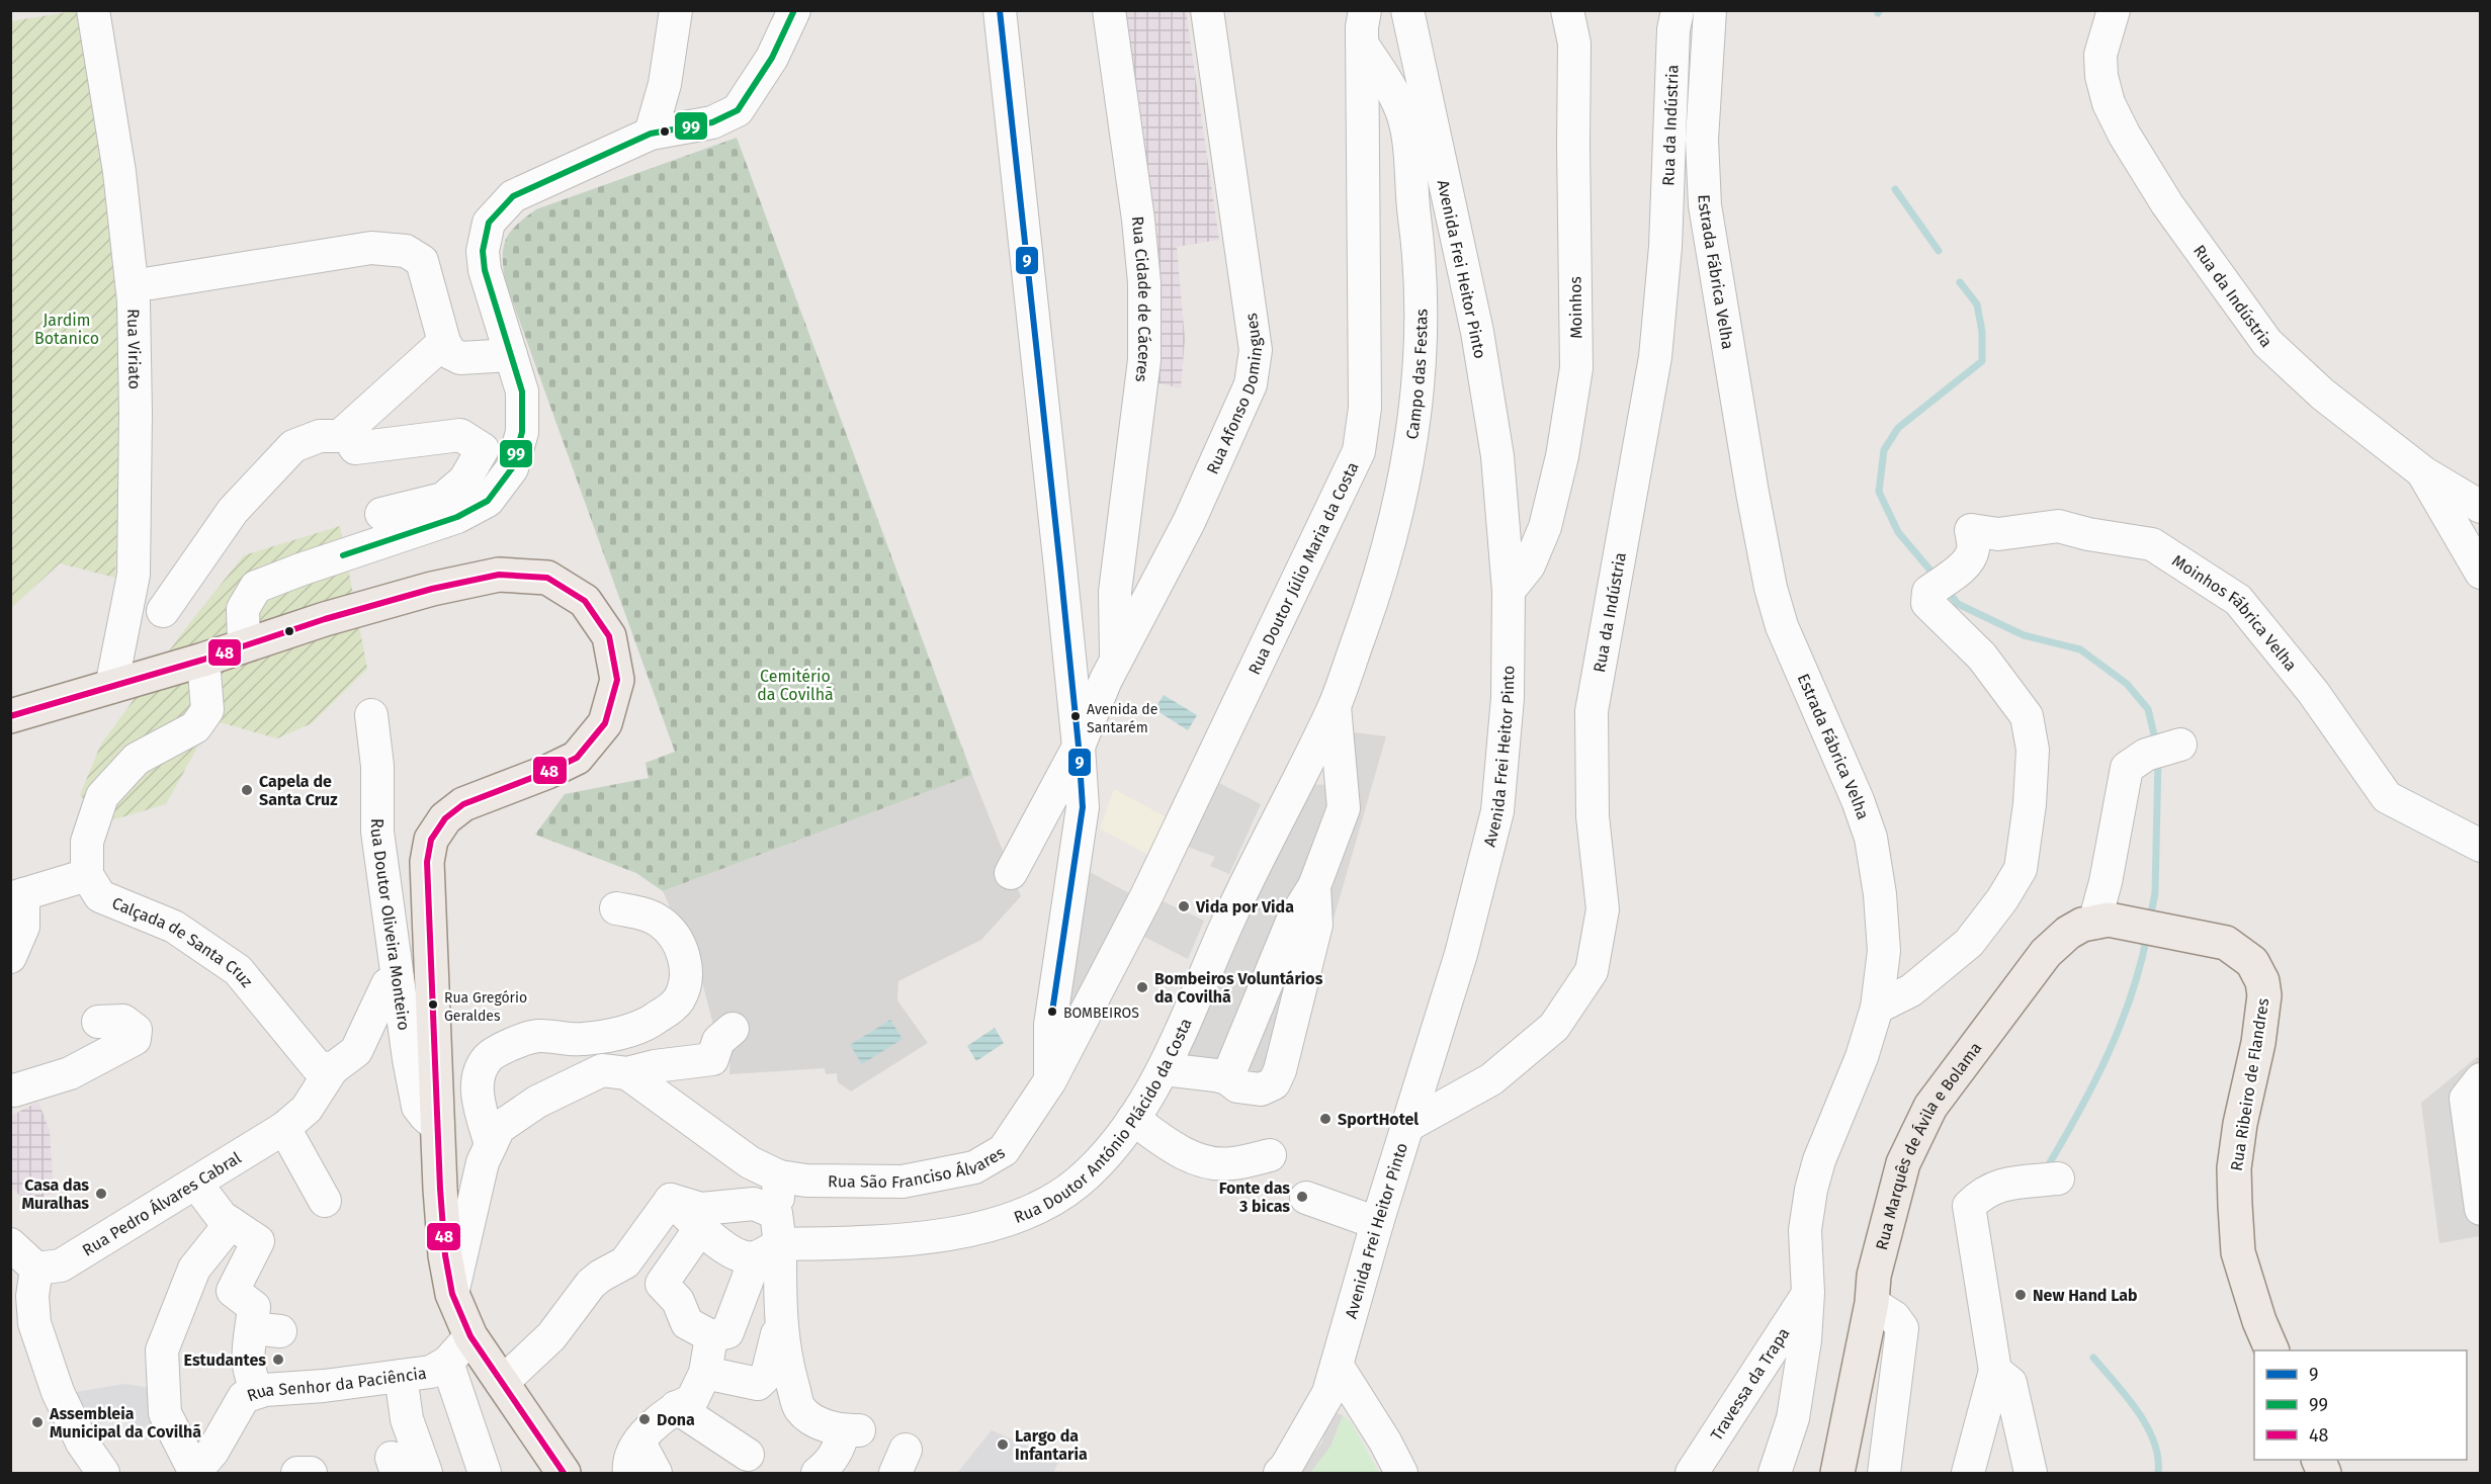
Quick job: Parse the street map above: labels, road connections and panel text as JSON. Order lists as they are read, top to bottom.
{
  "streets": {
    "main road": ["Rua Ribeiro de Flandres", "Rua Marquês de Ávila e Bolama"],
    "street": [
      "Rua da Indústria",
      "Avenida Frei Heitor Pinto",
      "Estrada Fábrica Velha",
      "Rua Cidade de Cáceres",
      "Moinhos",
      "Rua Viriato",
      "Campo das Festas",
      "Rua Afonso Domingues",
      "Rua Doutor Júlio Maria da Costa",
      "Moinhos Fábrica Velha",
      "Rua Doutor Oliveira Monteiro",
      "Calçada de Santa Cruz",
      "Rua Doutor António Plácido da Costa",
      "Rua São Franciso Álvares",
      "Rua Pedro Álvares Cabral",
      "Travessa da Trapa",
      "Rua Senhor da Paciência"
    ]
  },
  "crossings": [
    ["Rua da Indústria", "Avenida Frei Heitor Pinto"],
    ["Avenida Frei Heitor Pinto", "Moinhos"],
    ["Estrada Fábrica Velha", "Moinhos Fábrica Velha"],
    ["Estrada Fábrica Velha", "Travessa da Trapa"],
    ["Rua Cidade de Cáceres", "Rua Afonso Domingues"],
    ["Campo das Festas", "Rua Doutor Júlio Maria da Costa"],
    ["Campo das Festas", "Rua Doutor António Plácido da Costa"],
    ["Rua Doutor Júlio Maria da Costa", "Rua São Franciso Álvares"],
    ["Calçada de Santa Cruz", "Rua Pedro Álvares Cabral"],
    ["Rua Ribeiro de Flandres", "Rua Marquês de Ávila e Bolama"]
  ],
  "parks": ["Jardim Botanico", "Cemitério da Covilhã"],
  "places": [
    "Avenida de Santarém",
    "Capela de Santa Cruz",
    "Vida por Vida",
    "Bombeiros Voluntários da Covilhã",
    "Rua Gregório Geraldes",
    "BOMBEIROS",
    "SportHotel",
    "Casa das Muralhas",
    "Fonte das 3 bicas",
    "New Hand Lab",
    "Estudantes",
    "Dona",
    "Assembleia Municipal da Covilhã",
    "Largo da Infantaria"
  ],
  "lines": ["transit line 9", "transit line 99", "transit line 48"],
  "legend": ["9", "99", "48"]
}
